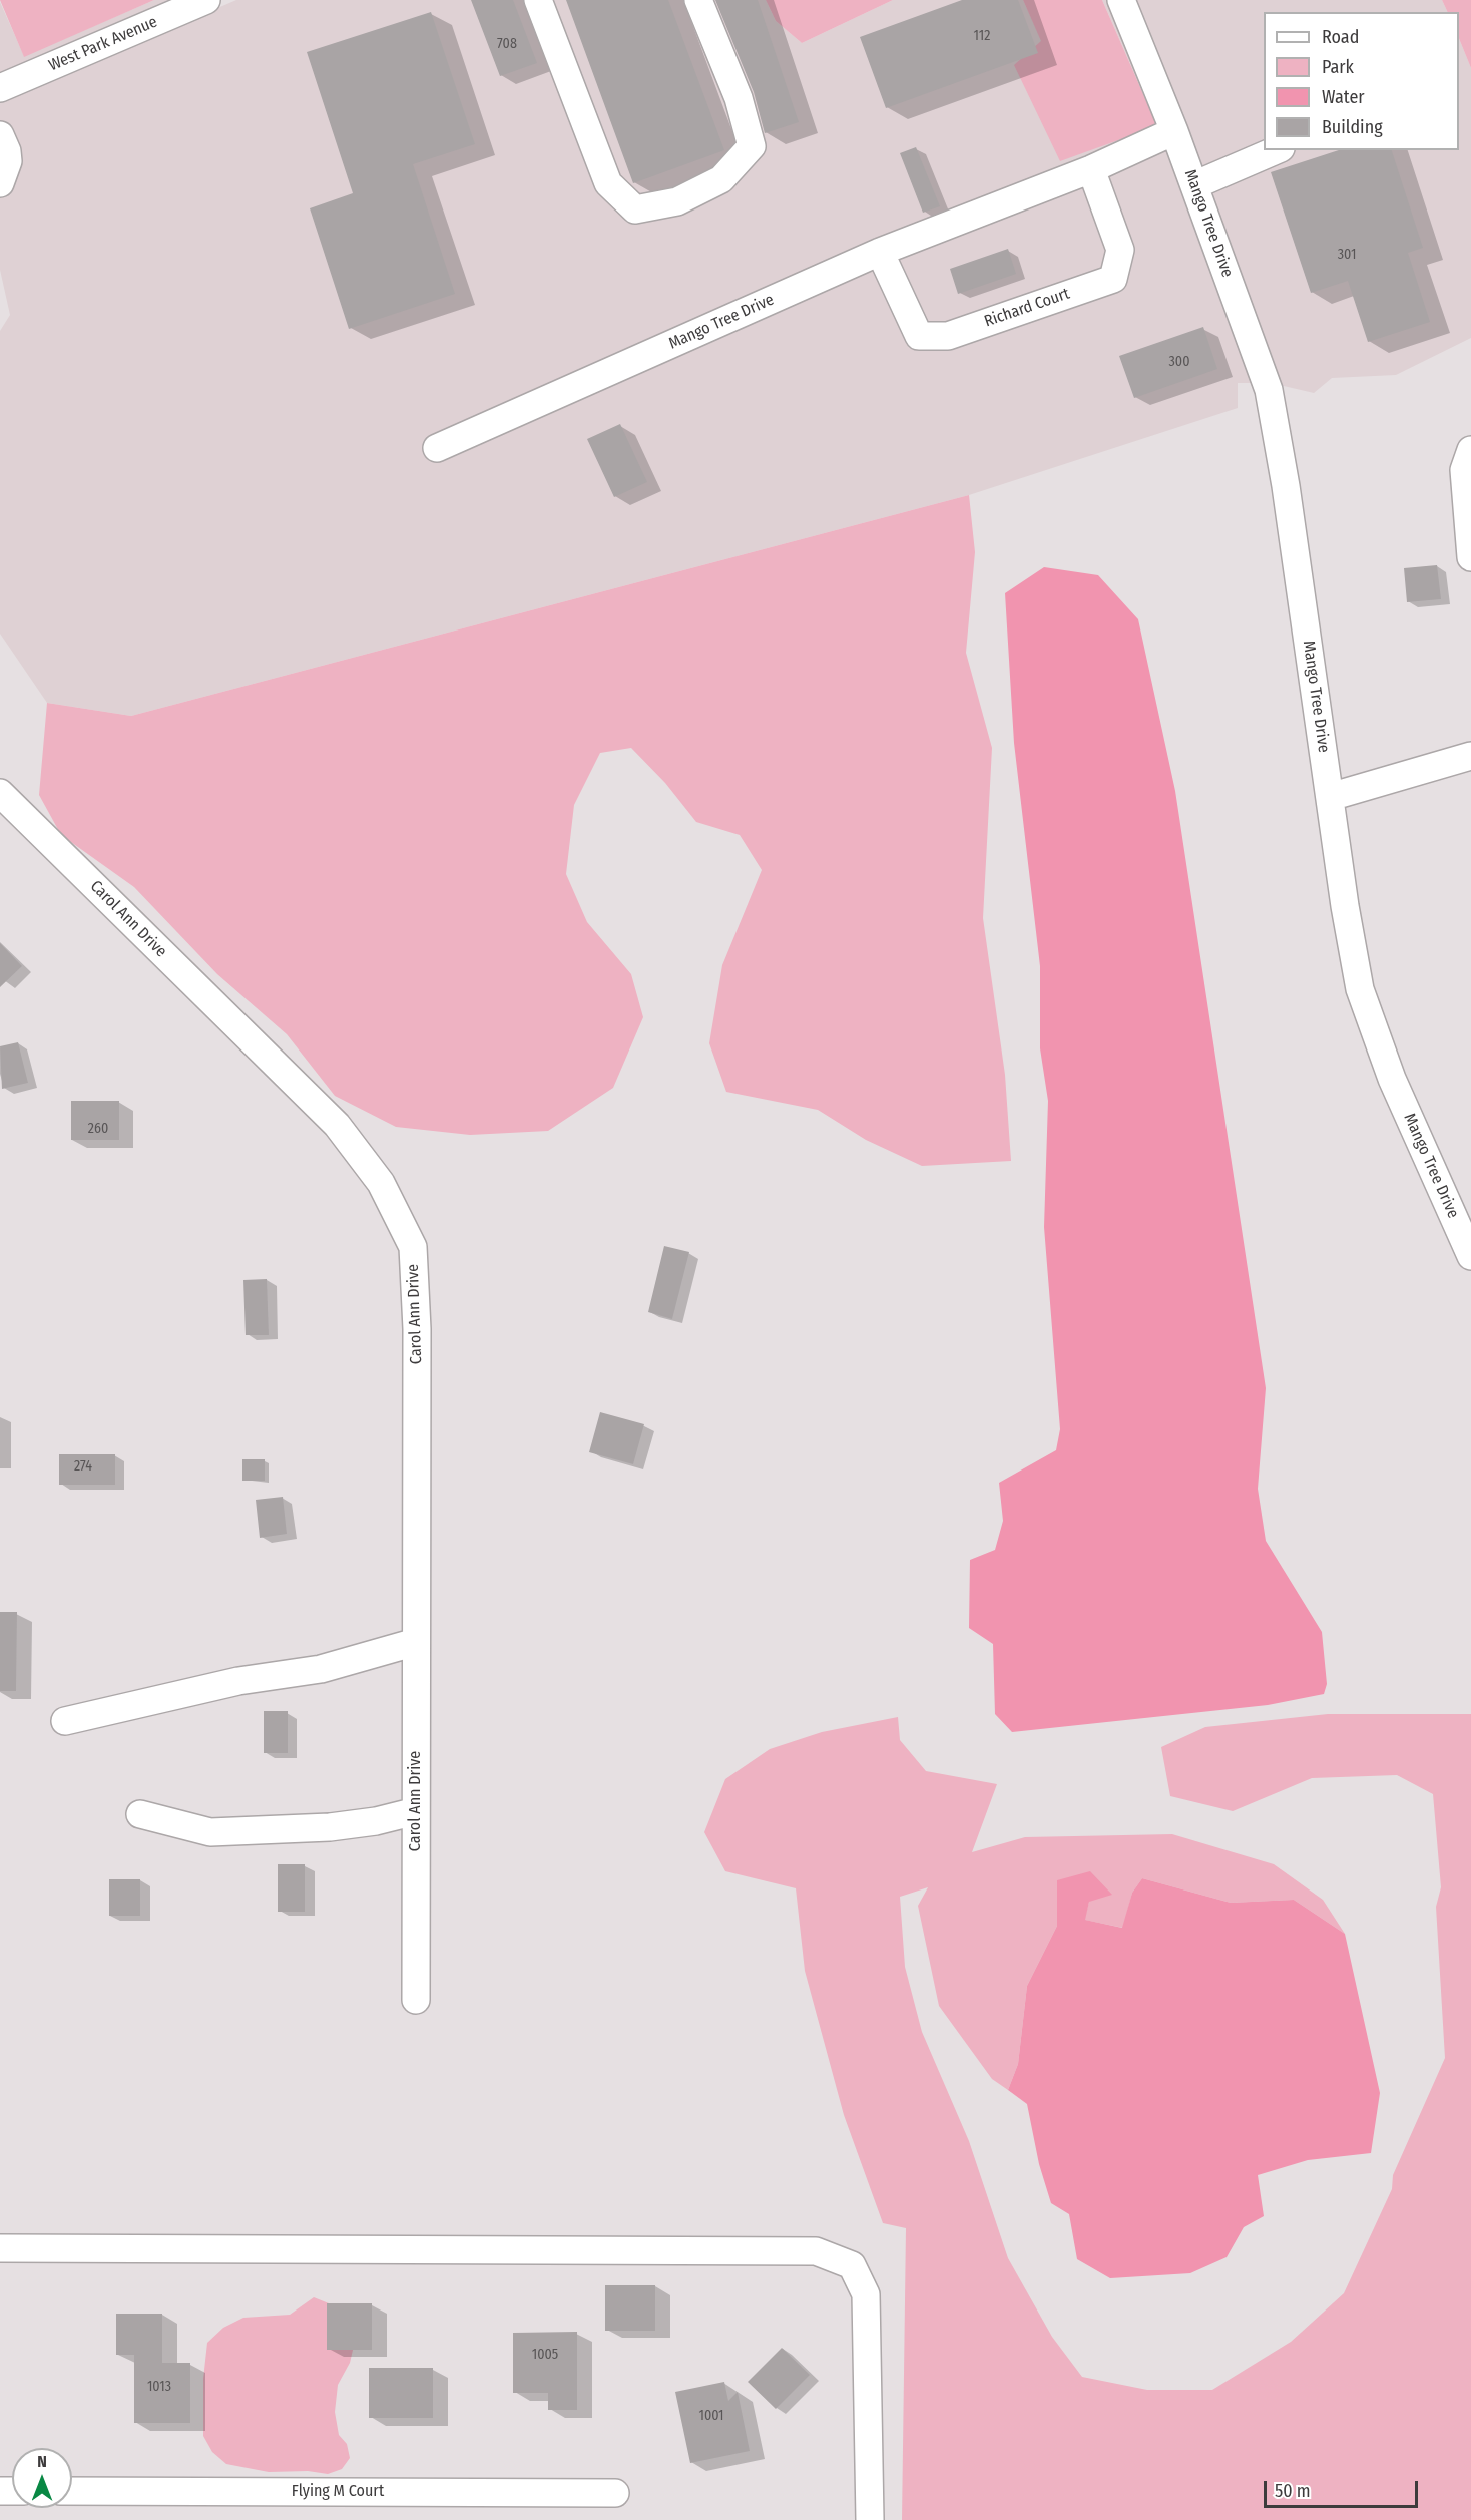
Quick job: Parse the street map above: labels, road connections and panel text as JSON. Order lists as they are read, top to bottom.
{
  "streets": {
    "street": [
      "West Park Avenue",
      "Mango Tree Drive",
      "Richard Court",
      "Carol Ann Drive",
      "Flying M Court"
    ]
  },
  "crossings": [
    ["Mango Tree Drive", "Richard Court"]
  ],
  "house_numbers": [
    "112",
    "708",
    "301",
    "300",
    "260",
    "274",
    "1005",
    "1013",
    "1001"
  ],
  "legend": [
    "Road",
    "Park",
    "Water",
    "Building"
  ],
  "scale_bar": "50 m",
  "north": "top"
}
